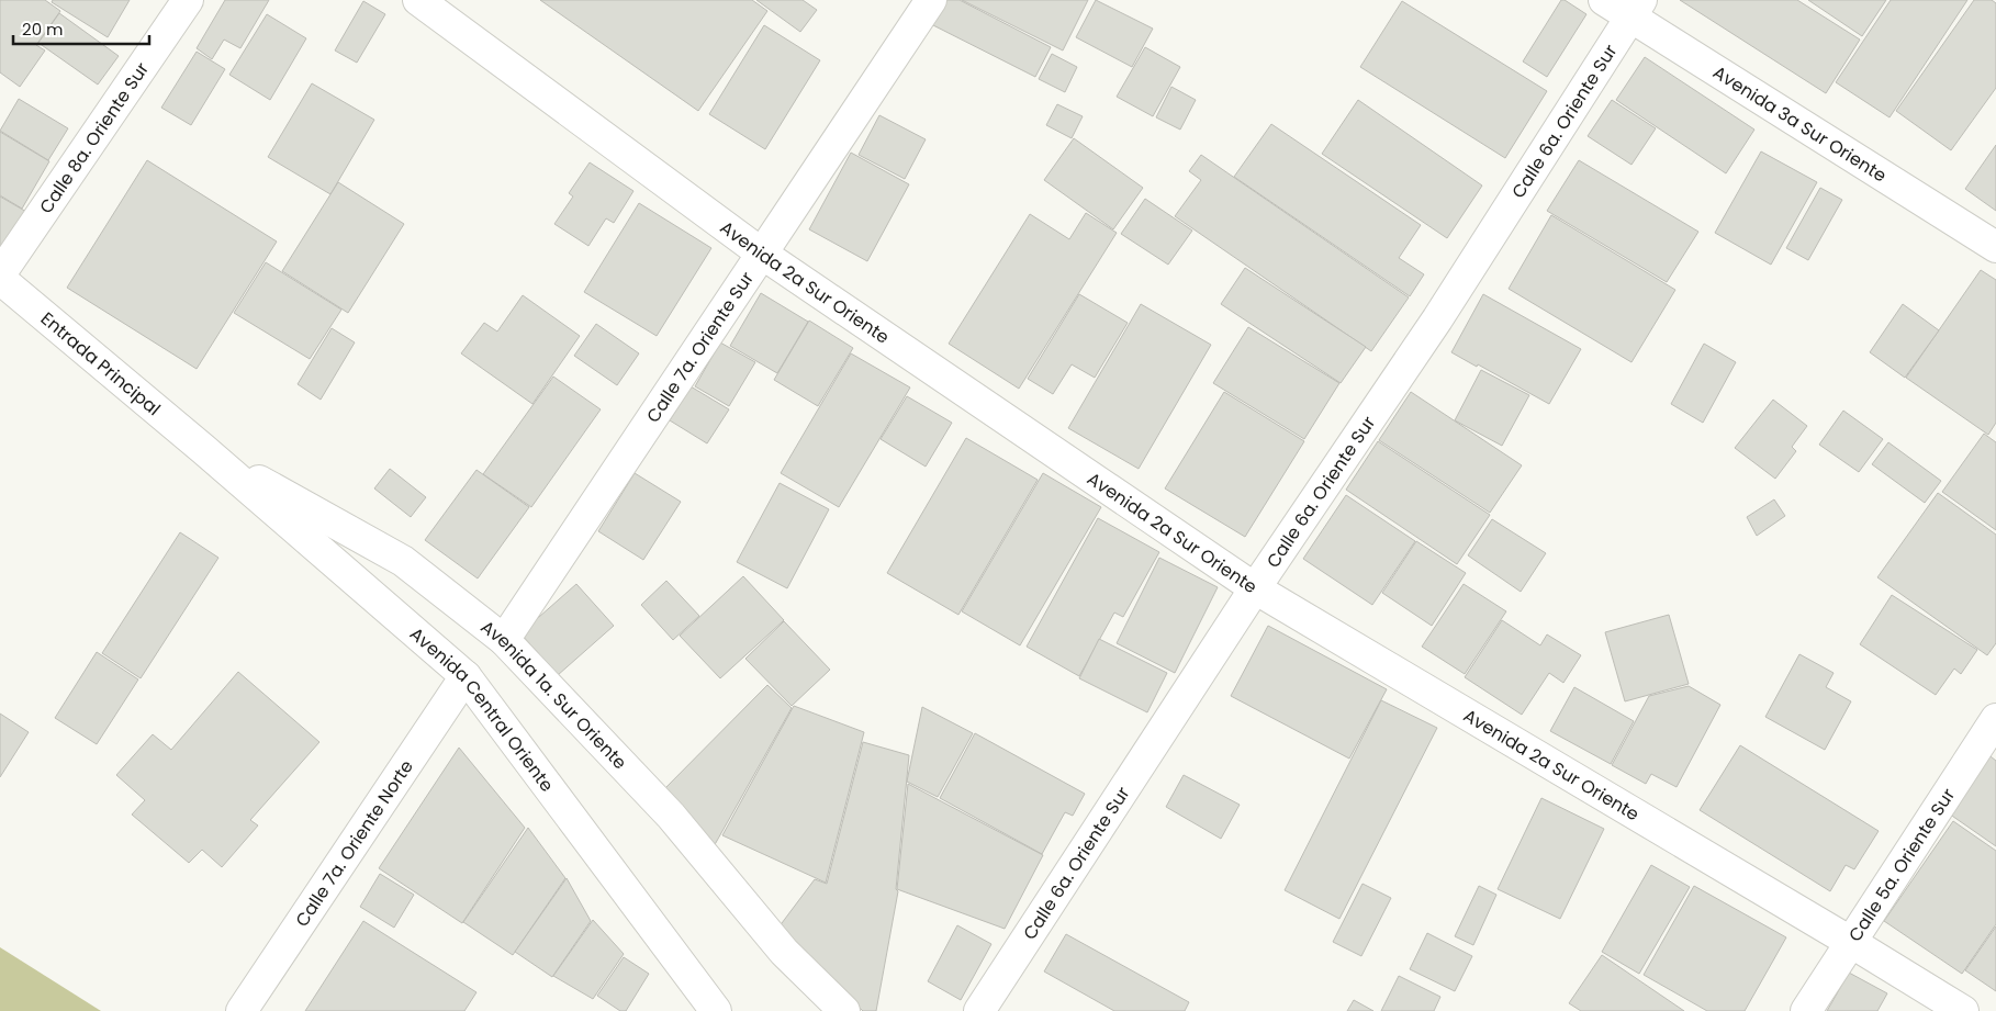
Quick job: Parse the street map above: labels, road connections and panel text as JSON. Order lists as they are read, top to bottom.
{
  "streets": {
    "street": [
      "Calle 6a. Oriente Sur",
      "Avenida 3a Sur Oriente",
      "Calle 8a. Oriente Sur",
      "Avenida 2a Sur Oriente",
      "Calle 7a. Oriente Sur",
      "Entrada Principal",
      "Avenida 1a. Sur Oriente",
      "Avenida Central Oriente",
      "Calle 7a. Oriente Norte",
      "Calle 5a. Oriente Sur"
    ]
  },
  "crossings": [
    ["Calle 6a. Oriente Sur", "Avenida 3a Sur Oriente"],
    ["Calle 6a. Oriente Sur", "Avenida 2a Sur Oriente"],
    ["Calle 8a. Oriente Sur", "Entrada Principal"],
    ["Avenida 2a Sur Oriente", "Calle 7a. Oriente Sur"],
    ["Avenida 2a Sur Oriente", "Calle 5a. Oriente Sur"],
    ["Calle 7a. Oriente Sur", "Avenida 1a. Sur Oriente"],
    ["Entrada Principal", "Avenida 1a. Sur Oriente"],
    ["Entrada Principal", "Avenida Central Oriente"],
    ["Avenida 1a. Sur Oriente", "Avenida Central Oriente"],
    ["Avenida Central Oriente", "Calle 7a. Oriente Norte"]
  ],
  "scale_bar": "20 m"
}
